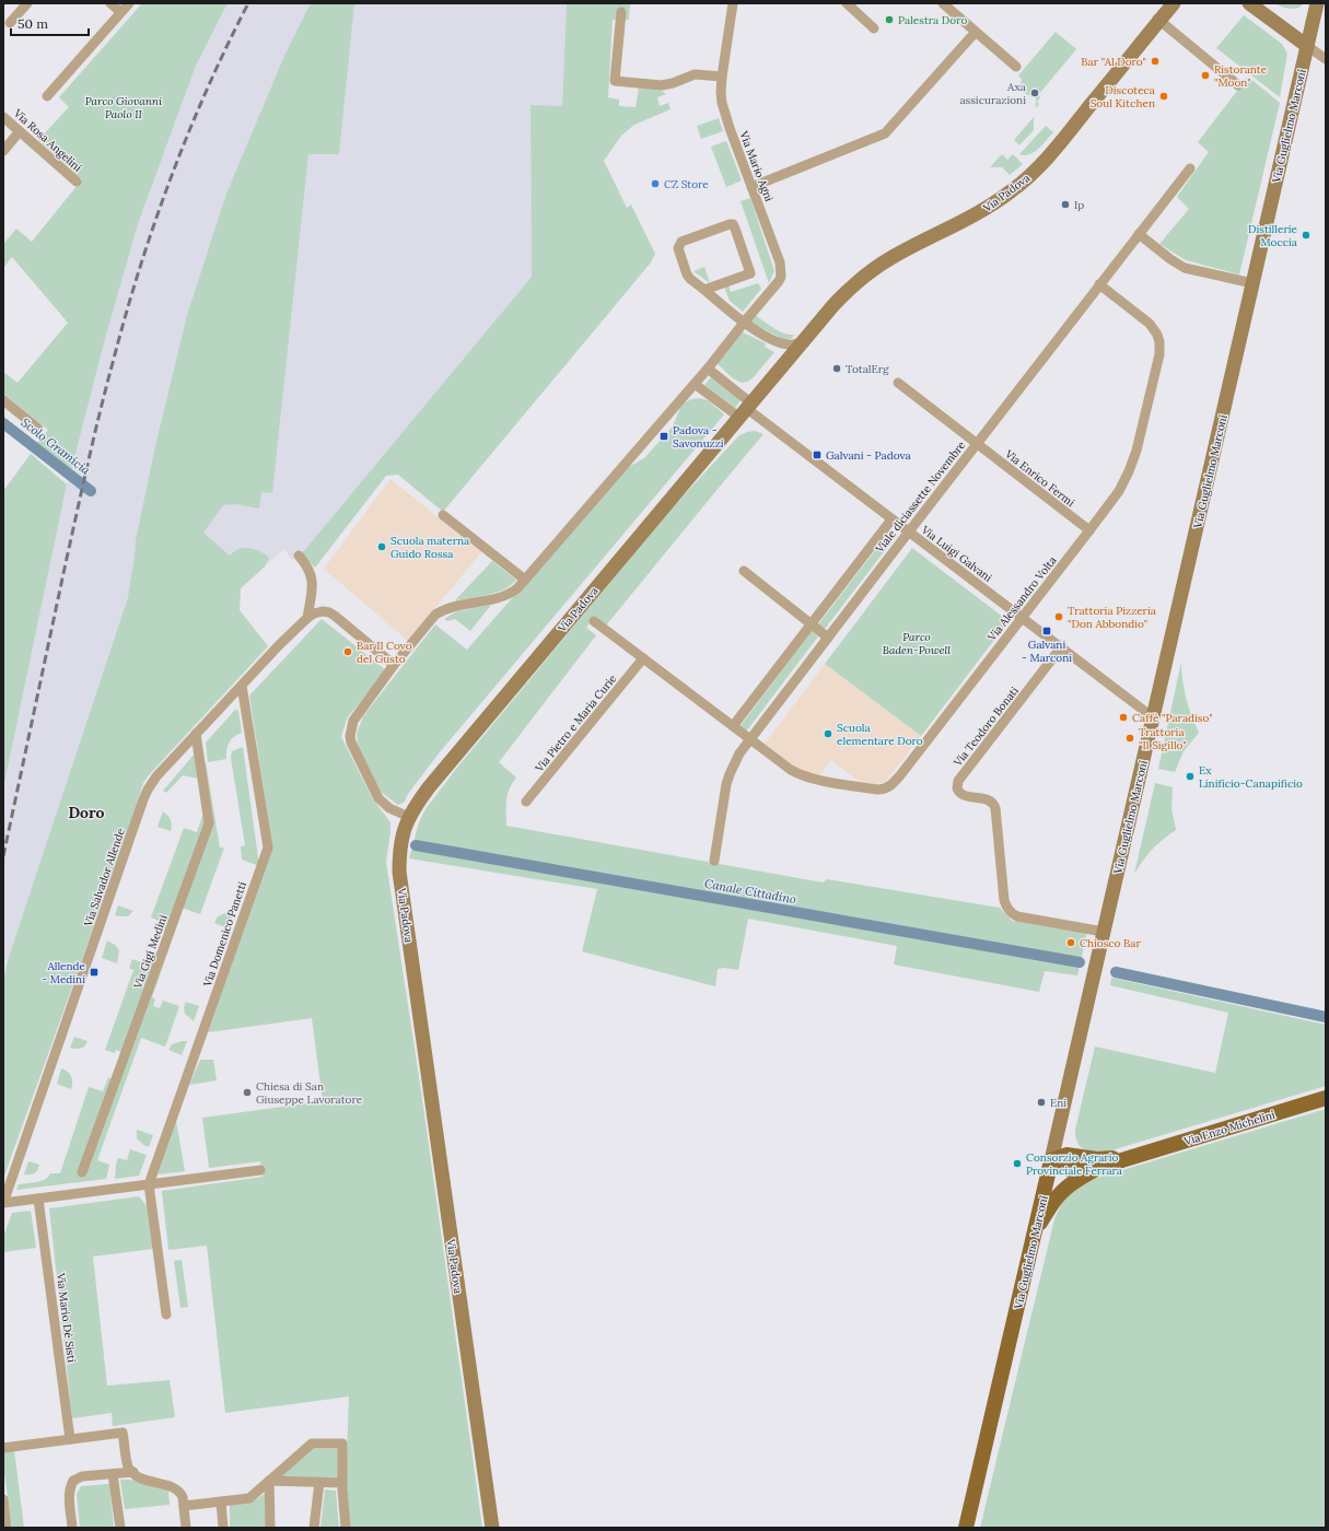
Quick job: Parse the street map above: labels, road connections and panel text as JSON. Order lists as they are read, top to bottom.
{
  "streets": {
    "main road": ["Via Guglielmo Marconi", "Via Padova", "Via Enzo Michelini"],
    "street": [
      "Via Rosa Angelini",
      "Via Mario Agni",
      "Via Enrico Fermi",
      "Viale diciassette Novembre",
      "Via Luigi Galvani",
      "Via Alessandro Volta",
      "Via Pietro e Maria Curie",
      "Via Teodoro Bonati",
      "Via Salvador Allende",
      "Via Domenico Panetti",
      "Via Gigi Medini",
      "Via Mario Dè Sisti"
    ]
  },
  "crossings": [
    ["Via Guglielmo Marconi", "Via Luigi Galvani"],
    ["Via Guglielmo Marconi", "Via Teodoro Bonati"],
    ["Via Guglielmo Marconi", "Via Enzo Michelini"],
    ["Via Padova", "Via Luigi Galvani"],
    ["Via Enrico Fermi", "Viale diciassette Novembre"],
    ["Via Enrico Fermi", "Via Alessandro Volta"],
    ["Viale diciassette Novembre", "Via Luigi Galvani"],
    ["Viale diciassette Novembre", "Via Alessandro Volta"],
    ["Via Luigi Galvani", "Via Alessandro Volta"],
    ["Via Luigi Galvani", "Via Teodoro Bonati"],
    ["Via Salvador Allende", "Via Domenico Panetti"],
    ["Via Salvador Allende", "Via Gigi Medini"]
  ],
  "districts": ["Doro"],
  "water": ["Scolo Gramicia", "Canale Cittadino"],
  "parks": ["Parco Giovanni Paolo II", "Parco Baden-Powell"],
  "places": {
    "other": [
      "Palestra Doro",
      "Bar \"Al Doro\"",
      "Ristorante \"Moon\"",
      "Axa assicurazioni",
      "Discoteca Soul Kitchen",
      "CZ Store",
      "Ip",
      "Distillerie Moccia",
      "TotalErg",
      "Scuola materna Guido Rossa",
      "Trattoria Pizzeria \"Don Abbondio\"",
      "Bar Il Covo del Gusto",
      "Caffè \"Paradiso\"",
      "Scuola elementare Doro",
      "Trattoria \"Il Sigillo\"",
      "Ex Linificio-Canapificio",
      "Chiosco Bar",
      "Chiesa di San Giuseppe Lavoratore",
      "Eni",
      "Consorzio Agrario Provinciale Ferrara"
    ],
    "transit": [
      "Padova - Savonuzzi",
      "Galvani - Padova",
      "Galvani - Marconi",
      "Allende - Medini"
    ]
  },
  "scale_bar": "50 m"
}
